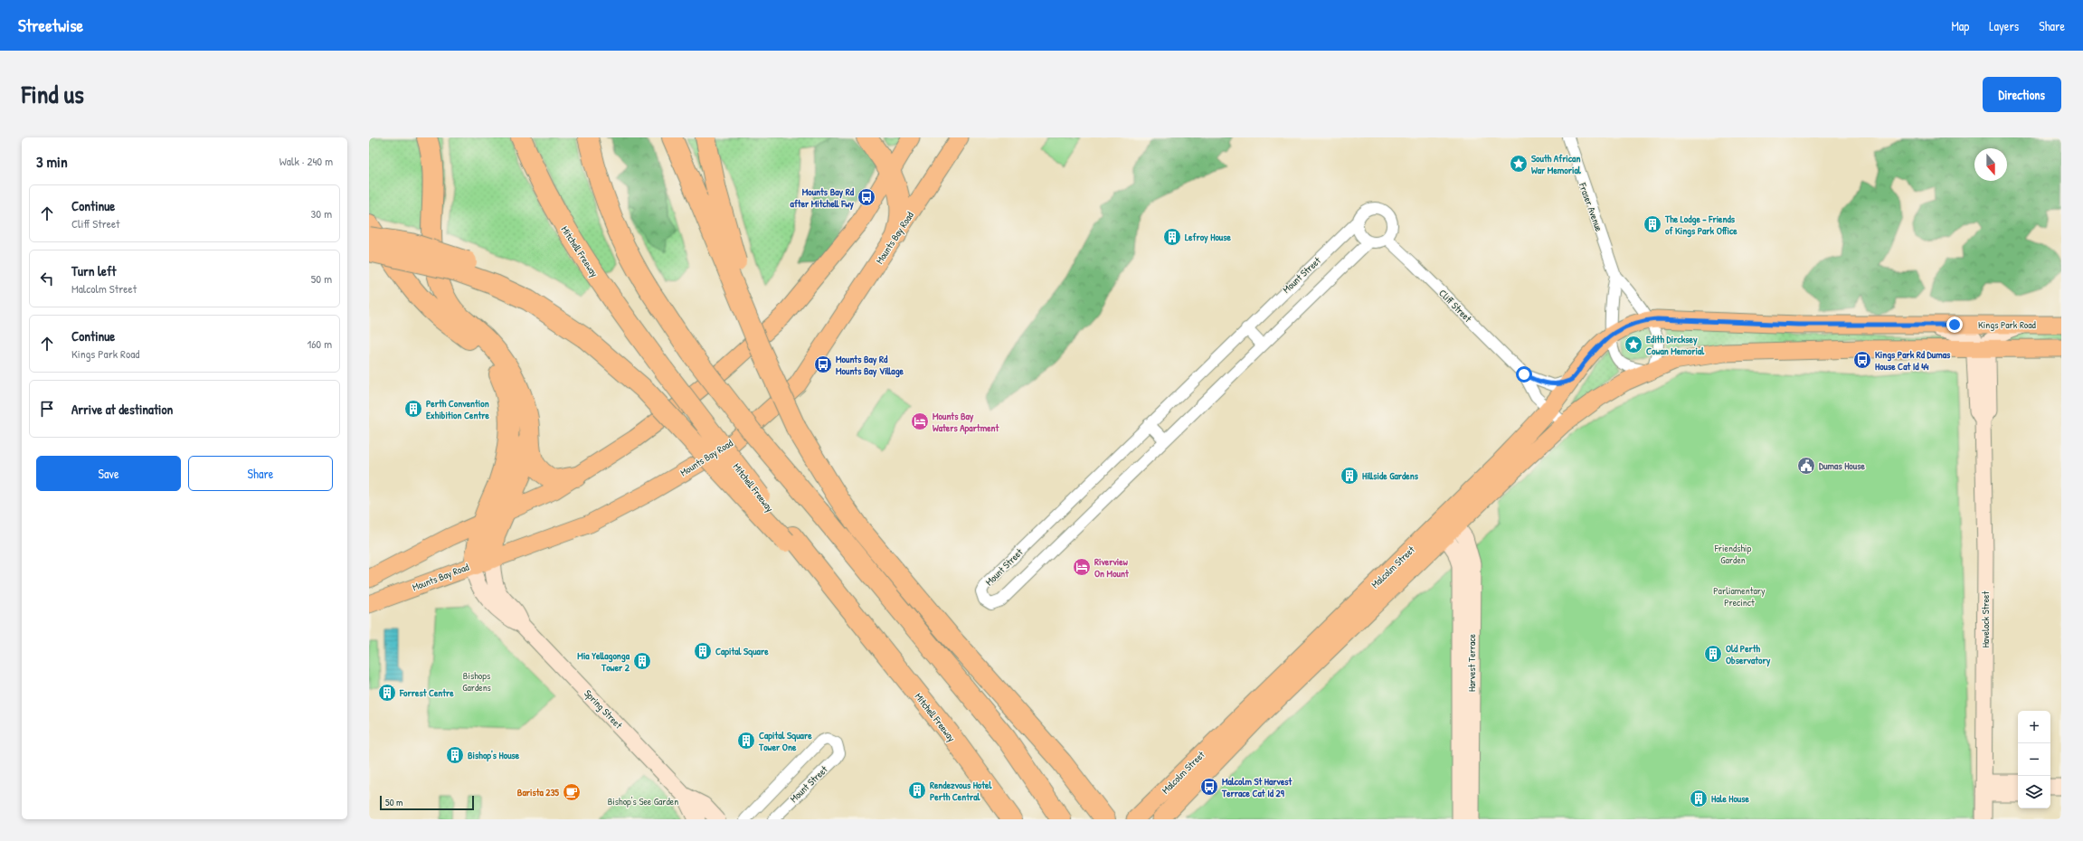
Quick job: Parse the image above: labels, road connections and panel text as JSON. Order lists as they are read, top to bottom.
{
  "streets": {
    "highway": ["Mitchell Freeway"],
    "main road": [
      "Mounts Bay Road",
      "Kings Park Road",
      "Malcolm Street",
      "Havelock Street",
      "Harvest Terrace",
      "Spring Street"
    ],
    "street": ["Fraser Avenue", "Mount Street", "Cliff Street"]
  },
  "crossings": [
    ["Fraser Avenue", "Kings Park Road"],
    ["Fraser Avenue", "Malcolm Street"],
    ["Mounts Bay Road", "Spring Street"],
    ["Mount Street", "Cliff Street"],
    ["Cliff Street", "Malcolm Street"],
    ["Kings Park Road", "Malcolm Street"],
    ["Malcolm Street", "Harvest Terrace"]
  ],
  "parks": [
    "Friendship Garden",
    "Parliamentary Precinct",
    "Bishops Gardens",
    "Bishop's See Garden"
  ],
  "places": {
    "place": ["South African War Memorial", "Edith Dircksey Cowan Memorial"],
    "bus stop": [
      "Mounts Bay Rd after Mitchell Fwy",
      "Kings Park Rd Dumas House Cat Id 44",
      "Mounts Bay Rd Mounts Bay Village",
      "Malcolm St Harvest Terrace Cat Id 29"
    ],
    "building": [
      "The Lodge - Friends of Kings Park Office",
      "Lefroy House",
      "Perth Convention Exhibition Centre",
      "Hillside Gardens",
      "Capital Square",
      "Old Perth Observatory",
      "Mia Yellagonga Tower 2",
      "Forrest Centre",
      "Capital Square Tower One",
      "Bishop's House",
      "Rendezvous Hotel Perth Central",
      "Hale House"
    ],
    "hotel": ["Mounts Bay Waters Apartment", "Riverview On Mount"],
    "public building": ["Dumas House"],
    "cafe": ["Barista 235"]
  },
  "scale_bar": "50 m",
  "north": "bottom",
  "page": {
    "header": "Streetwise",
    "nav": ["Map", "Layers", "Share"],
    "title": "Find us",
    "buttons": [
      "Directions",
      ["Save", "Share"]
    ],
    "heading": ["3 min", "Walk · 240 m"],
    "list": [
      ["Continue", "Cliff Street", "30 m"],
      ["Turn left", "Malcolm Street", "50 m"],
      ["Continue", "Kings Park Road", "160 m"],
      "Arrive at destination"
    ],
    "map_buttons": ["+", "−"],
    "scale": "50 m"
  }
}
